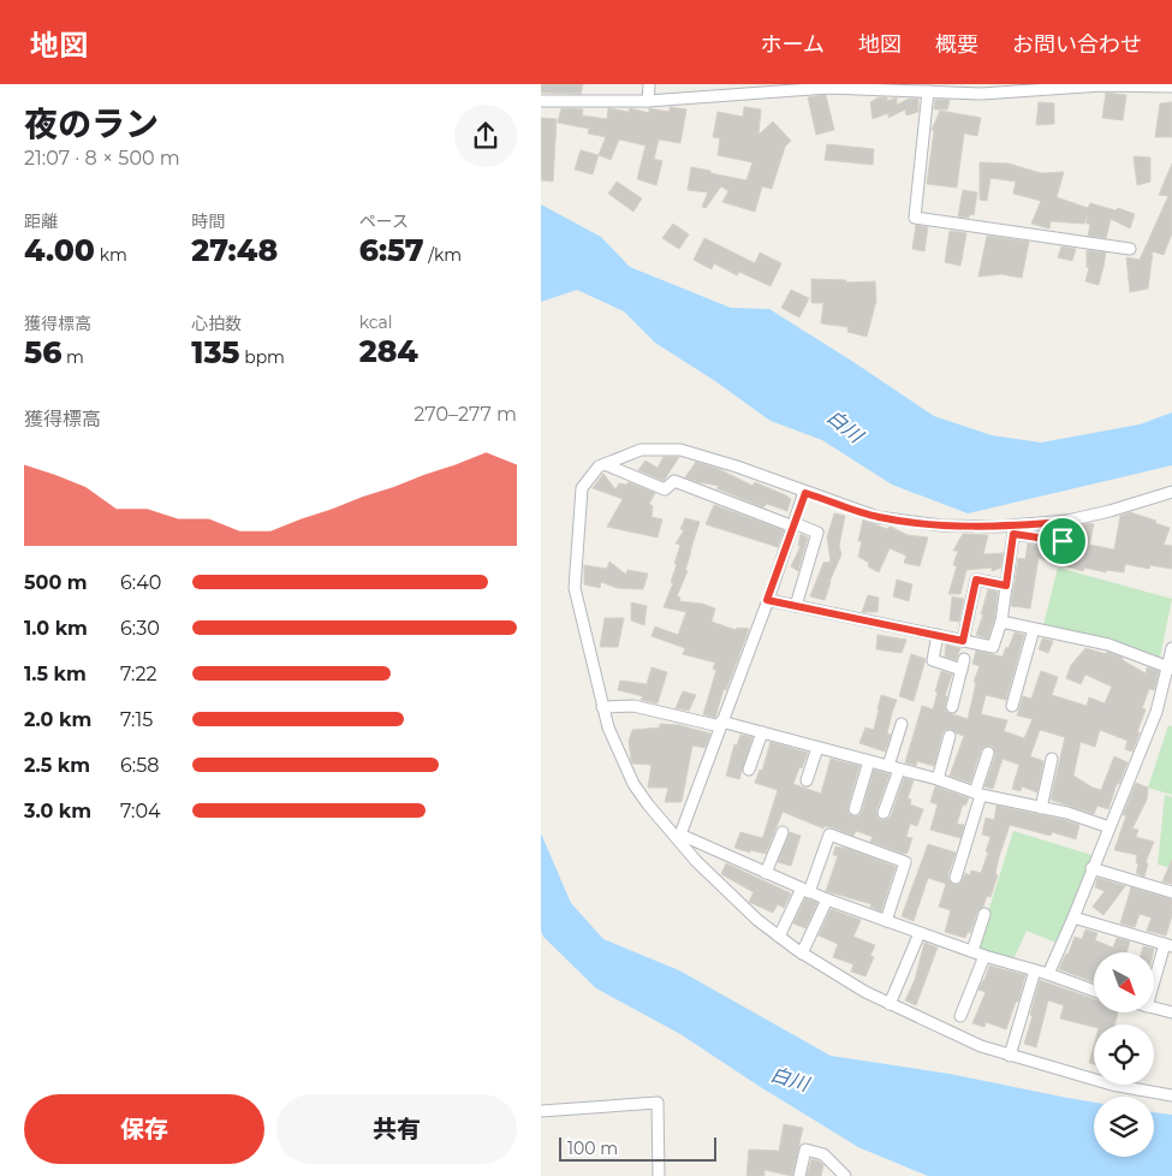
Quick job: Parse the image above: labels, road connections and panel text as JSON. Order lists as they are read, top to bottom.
{
  "water": ["白川"],
  "scale_bar": "100 m",
  "north": "bottom right",
  "page": {
    "header": "地図",
    "nav": [
      "ホーム",
      "地図",
      "概要",
      "お問い合わせ"
    ],
    "heading": ["夜のラン", "21:07 · 8 × 500 m"],
    "stats": [
      ["距離", "4.00 km"],
      ["時間", "27:48"],
      ["ペース", "6:57 /km"],
      ["獲得標高", "56 m"],
      ["心拍数", "135 bpm"],
      ["kcal", "284"]
    ],
    "chart": ["獲得標高", "270–277 m"],
    "list": [
      {
        "name": "500 m",
        "note": "6:40"
      },
      {
        "name": "1.0 km",
        "note": "6:30"
      },
      {
        "name": "1.5 km",
        "note": "7:22"
      },
      {
        "name": "2.0 km",
        "note": "7:15"
      },
      {
        "name": "2.5 km",
        "note": "6:58"
      },
      {
        "name": "3.0 km",
        "note": "7:04"
      }
    ],
    "buttons": ["保存", "共有"],
    "scale": "100 m"
  }
}
